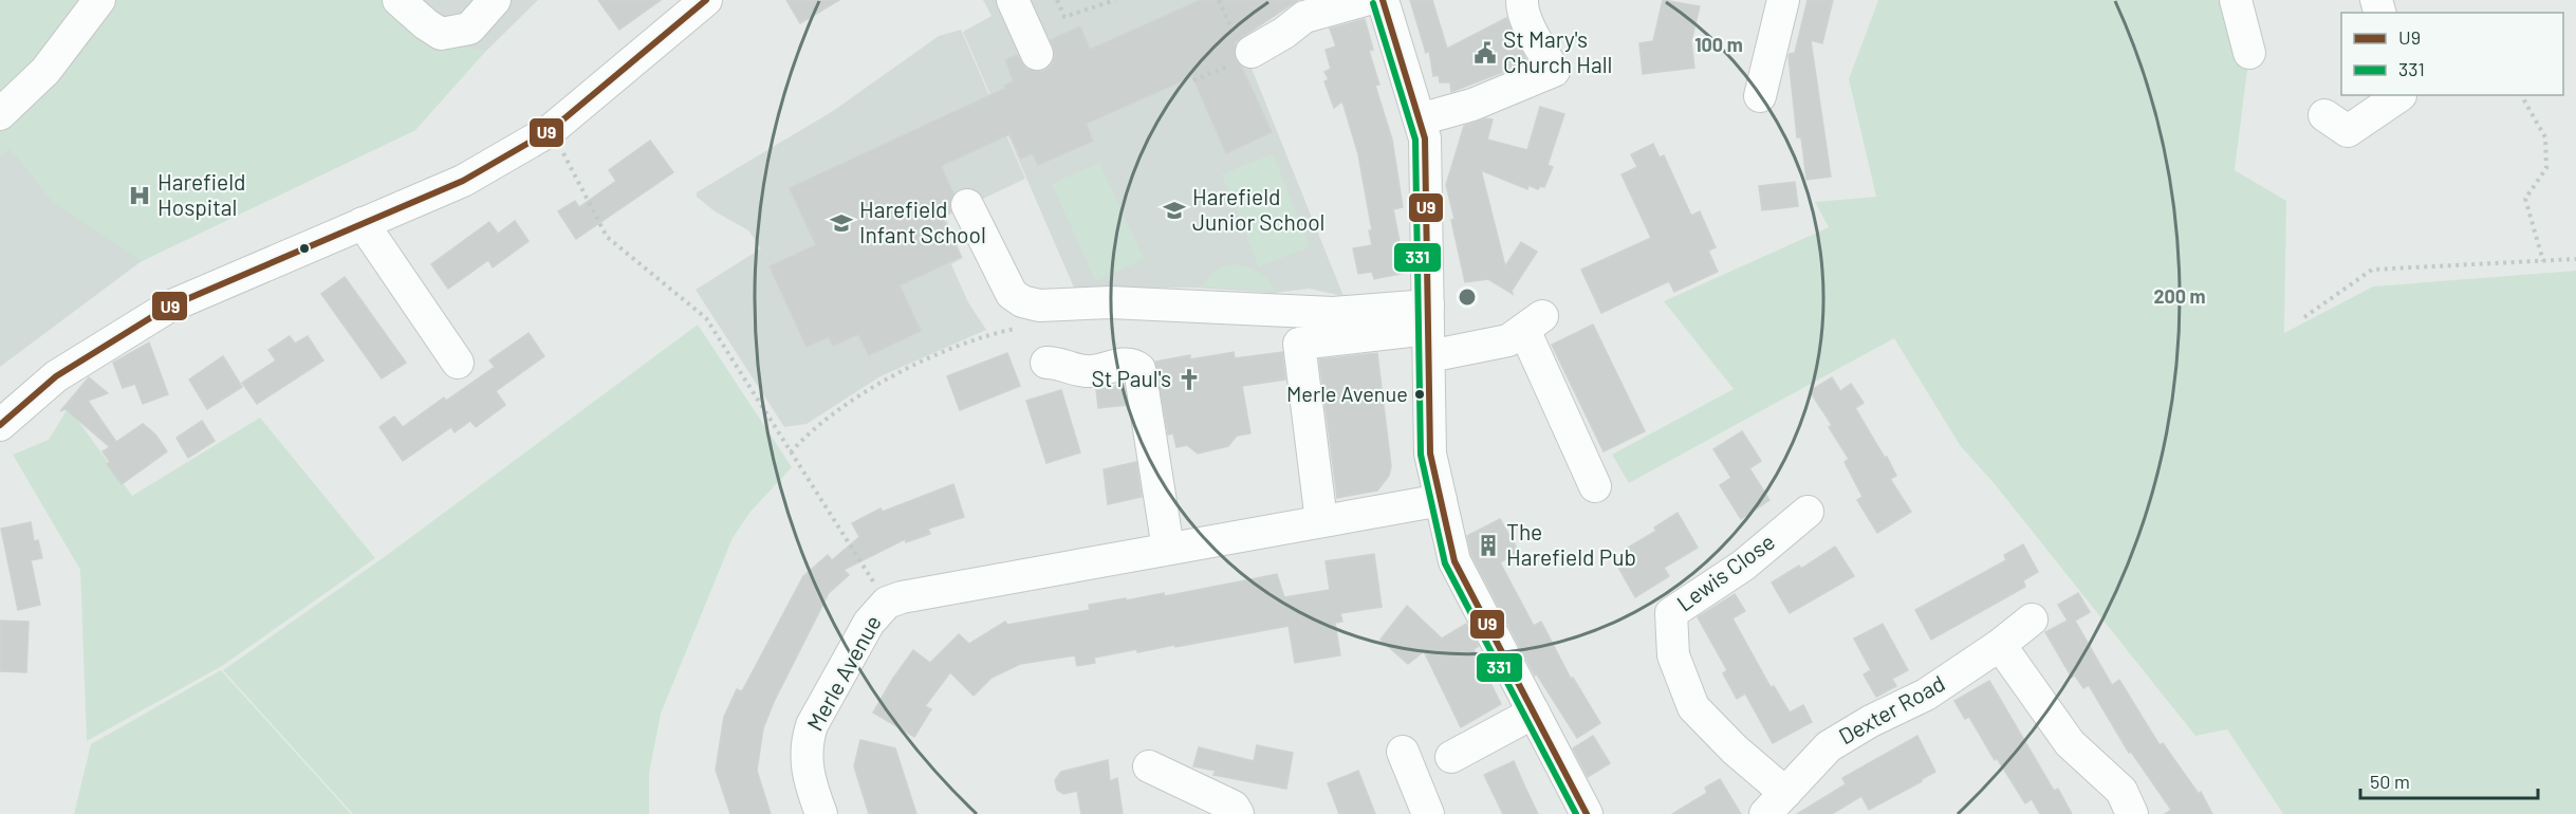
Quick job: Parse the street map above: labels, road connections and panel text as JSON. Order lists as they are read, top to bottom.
{
  "streets": {
    "street": ["Lewis Close", "Merle Avenue", "Dexter Road"]
  },
  "crossings": [
    ["Lewis Close", "Dexter Road"]
  ],
  "places": {
    "public building": ["St Mary's Church Hall"],
    "hospital": ["Harefield Hospital"],
    "school or university": ["Harefield Junior School", "Harefield Infant School"],
    "church": ["St Paul's"],
    "other": ["Merle Avenue"],
    "building": ["The Harefield Pub"]
  },
  "lines": ["transit line U9", "transit line 331"],
  "legend": ["U9", "331"],
  "scale_bar": "50 m",
  "rings": ["100 m", "200 m"]
}
